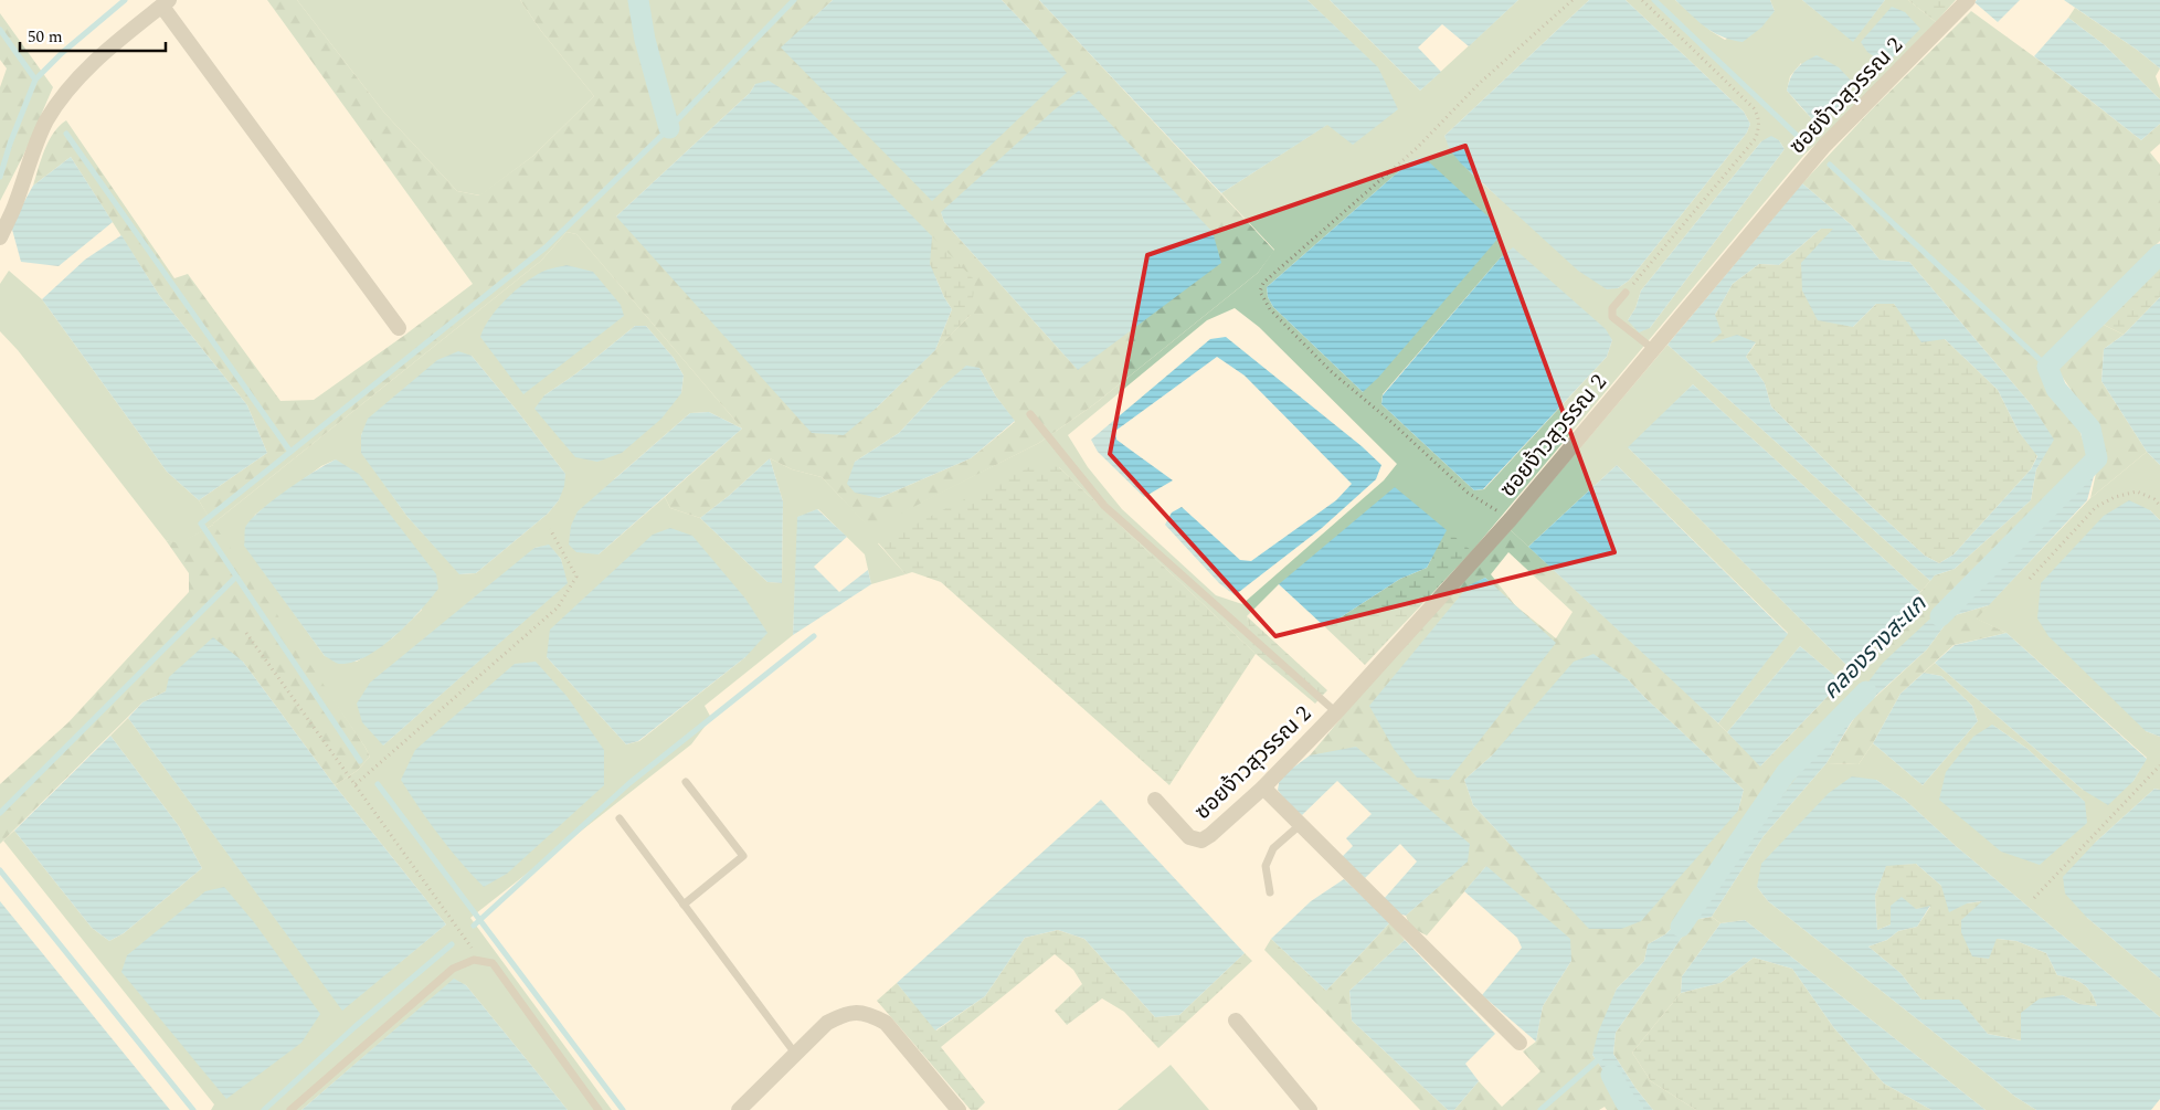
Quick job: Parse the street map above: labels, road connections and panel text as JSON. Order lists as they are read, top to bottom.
{
  "streets": {
    "street": ["ซอยง้าวสุวรรณ 2"]
  },
  "water": ["คลองรางสะแก"],
  "scale_bar": "50 m"
}
